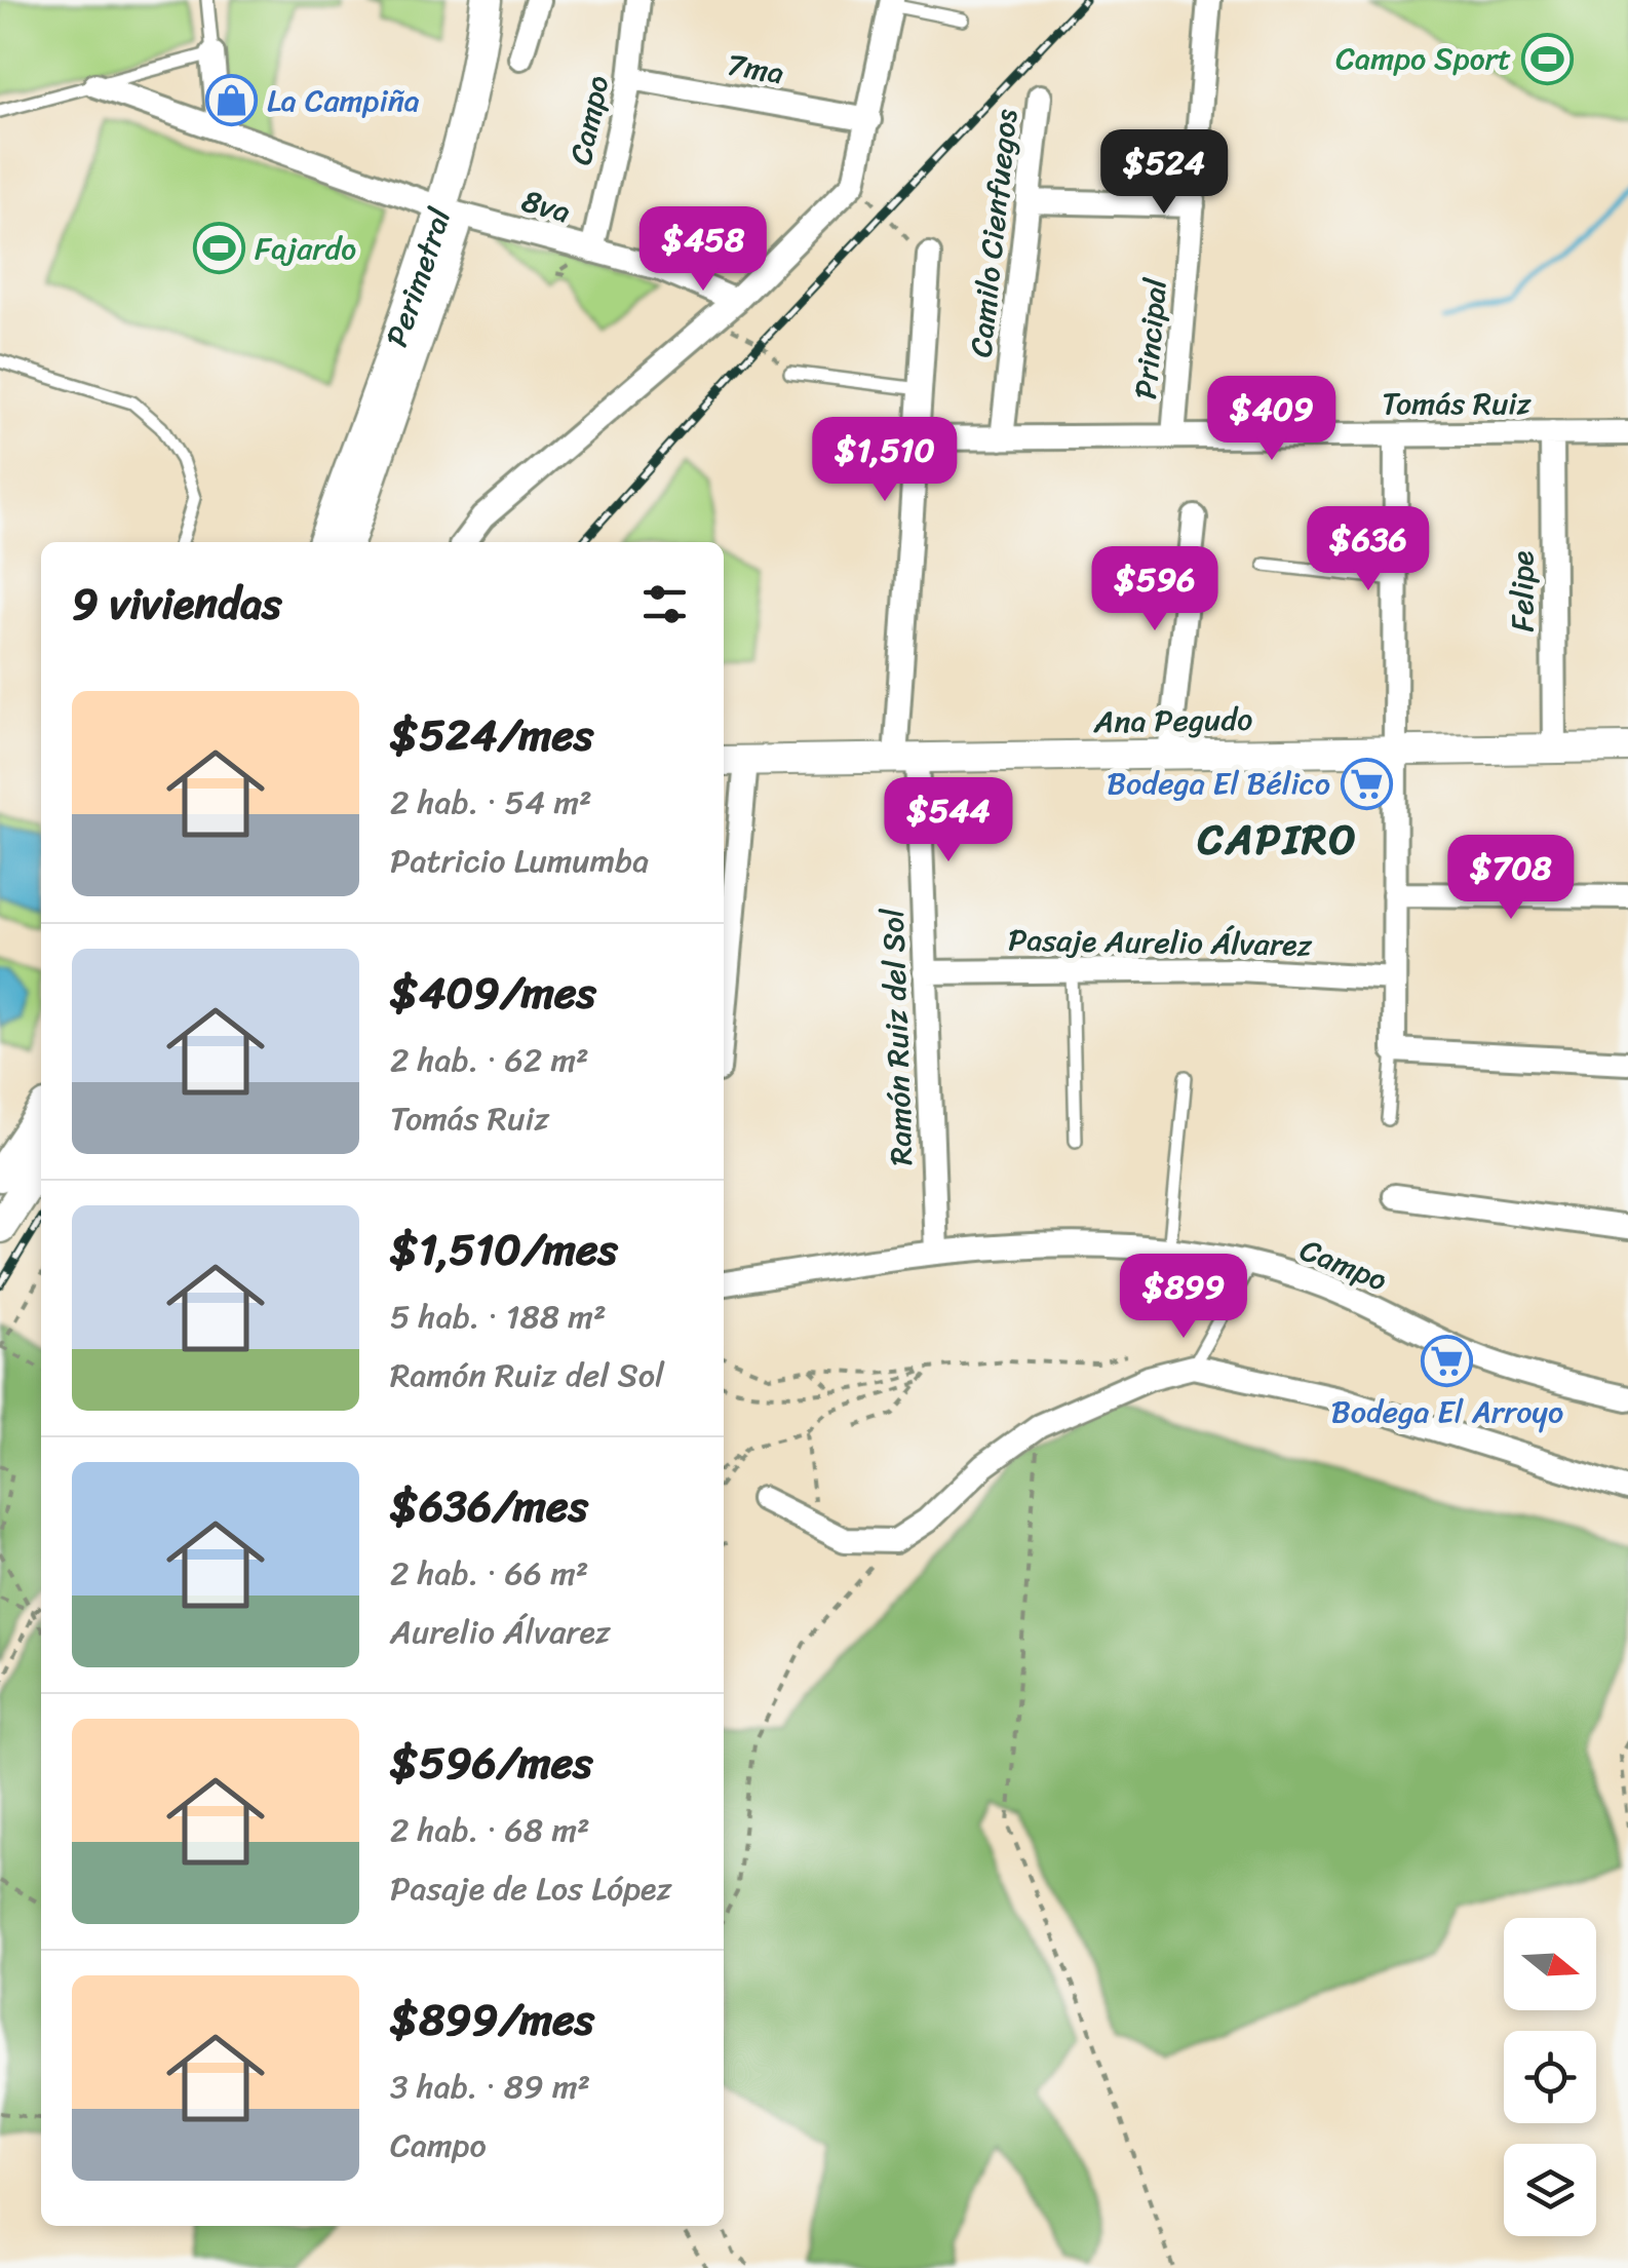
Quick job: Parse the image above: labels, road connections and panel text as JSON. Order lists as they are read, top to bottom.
{
  "streets": {
    "main road": ["Perimetral"],
    "street": [
      "7ma",
      "Campo",
      "8va",
      "Camilo Cienfuegos",
      "Principal",
      "Tomás Ruiz",
      "Felipe",
      "Ana Pegudo",
      "Pasaje Aurelio Álvarez",
      "Ramón Ruiz del Sol"
    ]
  },
  "crossings": [
    ["7ma", "Campo"],
    ["Campo", "8va"],
    ["Campo", "Ramón Ruiz del Sol"],
    ["8va", "Perimetral"],
    ["Camilo Cienfuegos", "Tomás Ruiz"],
    ["Principal", "Tomás Ruiz"],
    ["Tomás Ruiz", "Felipe"],
    ["Tomás Ruiz", "Ramón Ruiz del Sol"],
    ["Felipe", "Ana Pegudo"],
    ["Ana Pegudo", "Ramón Ruiz del Sol"],
    ["Pasaje Aurelio Álvarez", "Ramón Ruiz del Sol"]
  ],
  "districts": ["CAPIRO"],
  "places": {
    "sports": ["Campo Sport", "Fajardo"],
    "shop": ["La Campiña"],
    "supermarket": ["Bodega El Bélico", "Bodega El Arroyo"]
  },
  "north": "right",
  "page": {
    "price": [
      "$524",
      "$458",
      "$409",
      "$1,510",
      "$636",
      "$596",
      "$544",
      "$708",
      "$899"
    ],
    "heading": "9 viviendas",
    "list": [
      {
        "name": "$524/mes",
        "note": "2 hab. · 54 m² · Patricio Lumumba"
      },
      {
        "name": "$409/mes",
        "note": "2 hab. · 62 m² · Tomás Ruiz"
      },
      {
        "name": "$1,510/mes",
        "note": "5 hab. · 188 m² · Ramón Ruiz del Sol"
      },
      {
        "name": "$636/mes",
        "note": "2 hab. · 66 m² · Aurelio Álvarez"
      },
      {
        "name": "$596/mes",
        "note": "2 hab. · 68 m² · Pasaje de Los López"
      },
      {
        "name": "$899/mes",
        "note": "3 hab. · 89 m² · Campo"
      }
    ]
  }
}
